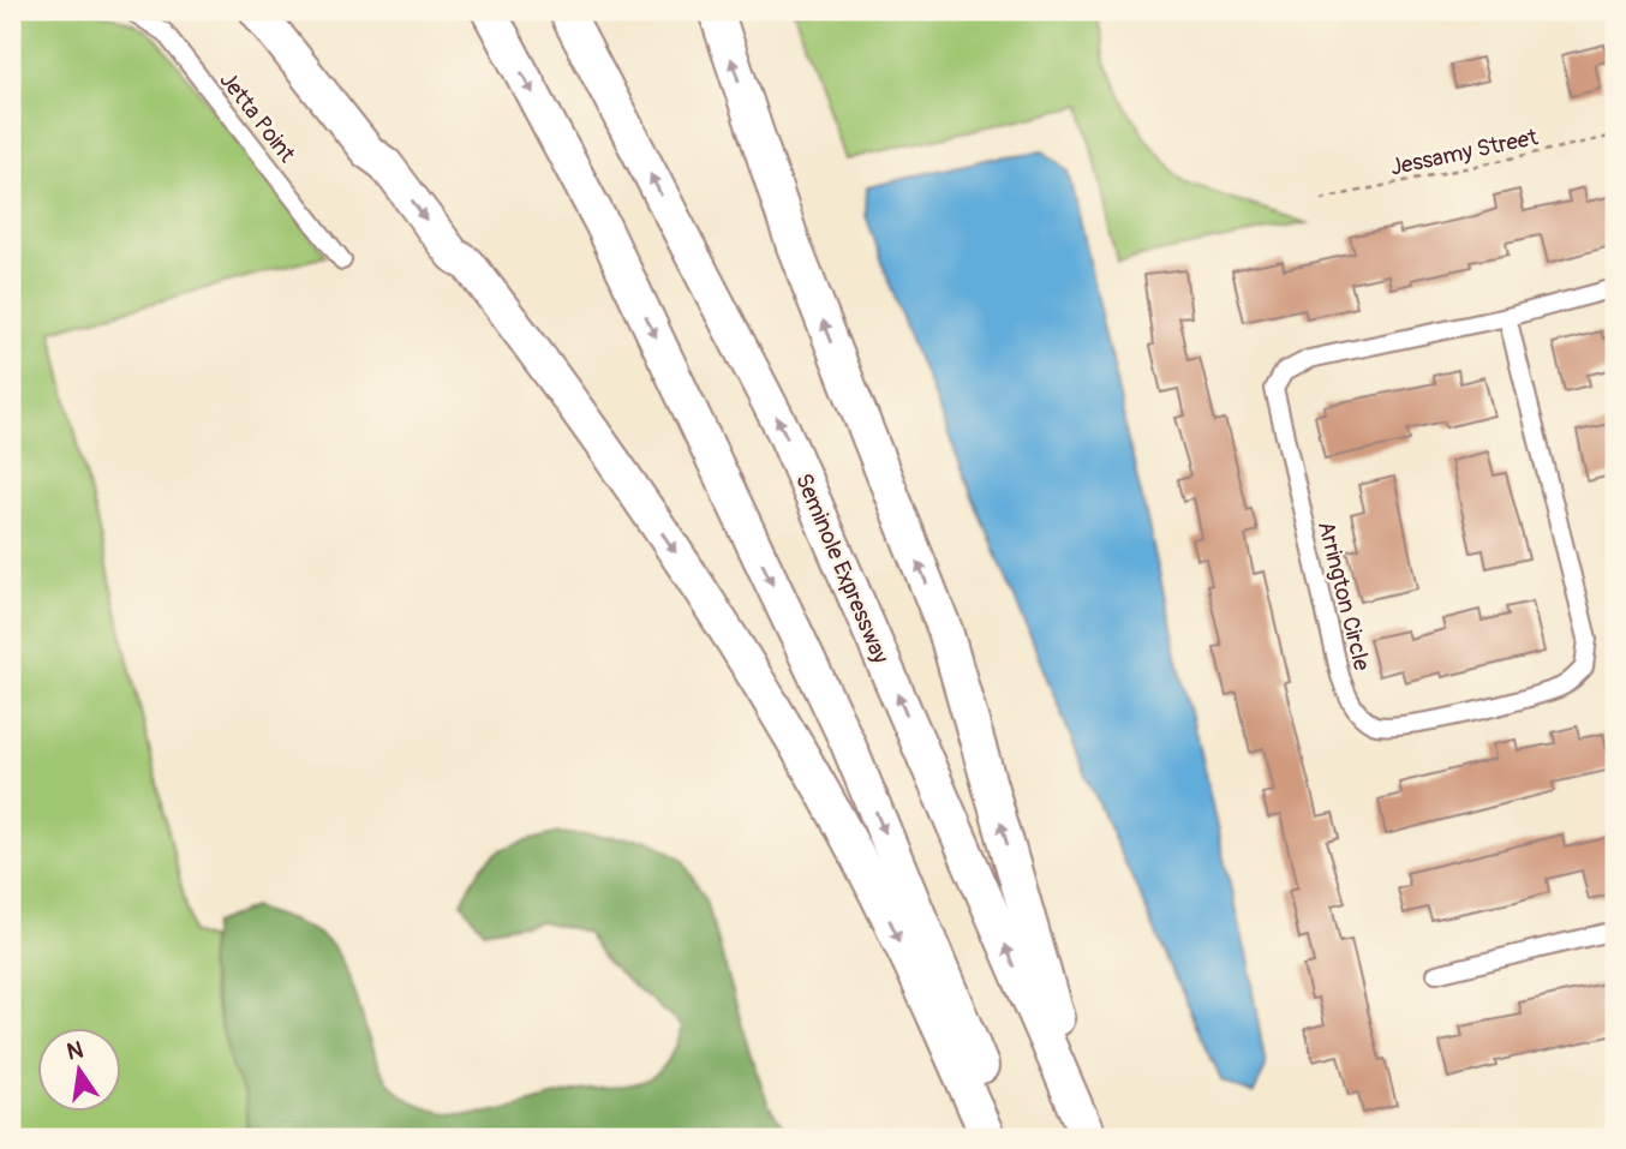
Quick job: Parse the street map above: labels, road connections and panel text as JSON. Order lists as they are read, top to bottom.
{
  "streets": {
    "highway": ["Seminole Expressway"],
    "street": ["Jetta Point", "Arrington Circle"],
    "path": ["Jessamy Street"]
  },
  "north": "top"
}
